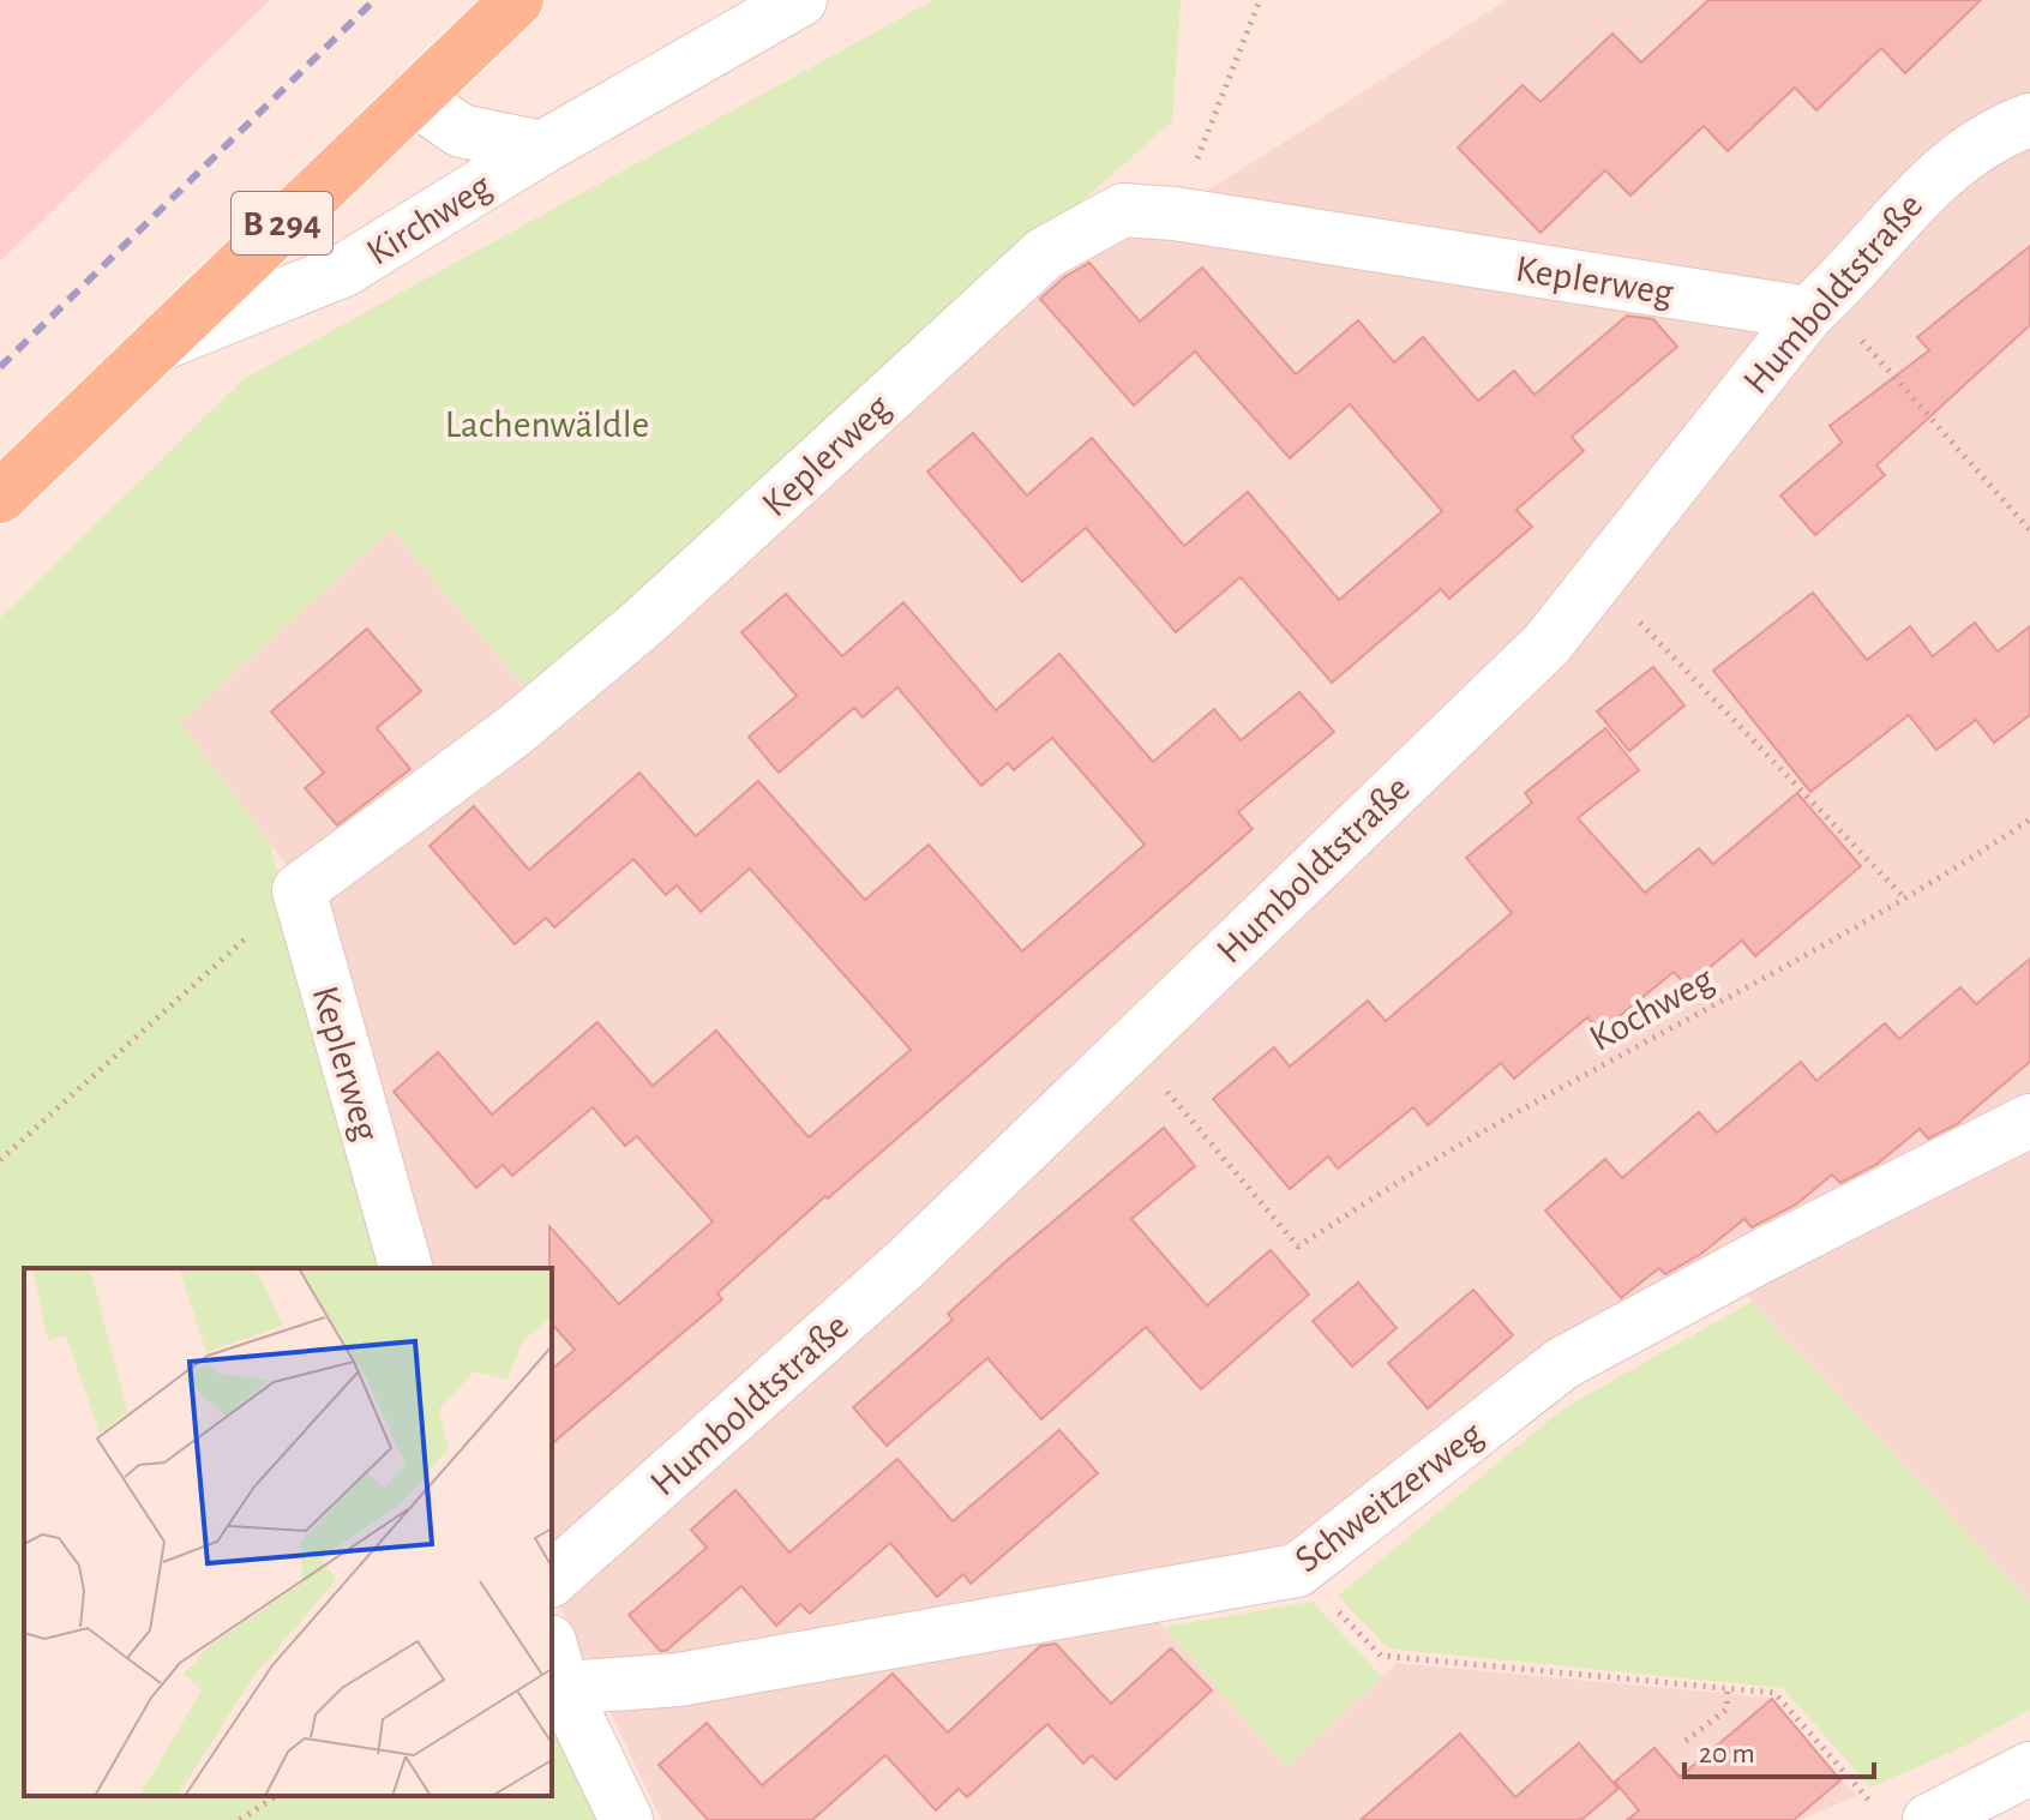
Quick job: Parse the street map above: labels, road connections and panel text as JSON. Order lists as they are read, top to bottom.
{
  "streets": {
    "main road": ["B 294"],
    "street": [
      "Kirchweg",
      "Keplerweg",
      "Humboldtstraße",
      "Schweitzerweg"
    ],
    "path": ["Kochweg"]
  },
  "crossings": [
    ["Kirchweg", "B 294"],
    ["Keplerweg", "Humboldtstraße"],
    ["Humboldtstraße", "Kochweg"]
  ],
  "parks": ["Lachenwäldle"],
  "scale_bar": "20 m"
}
